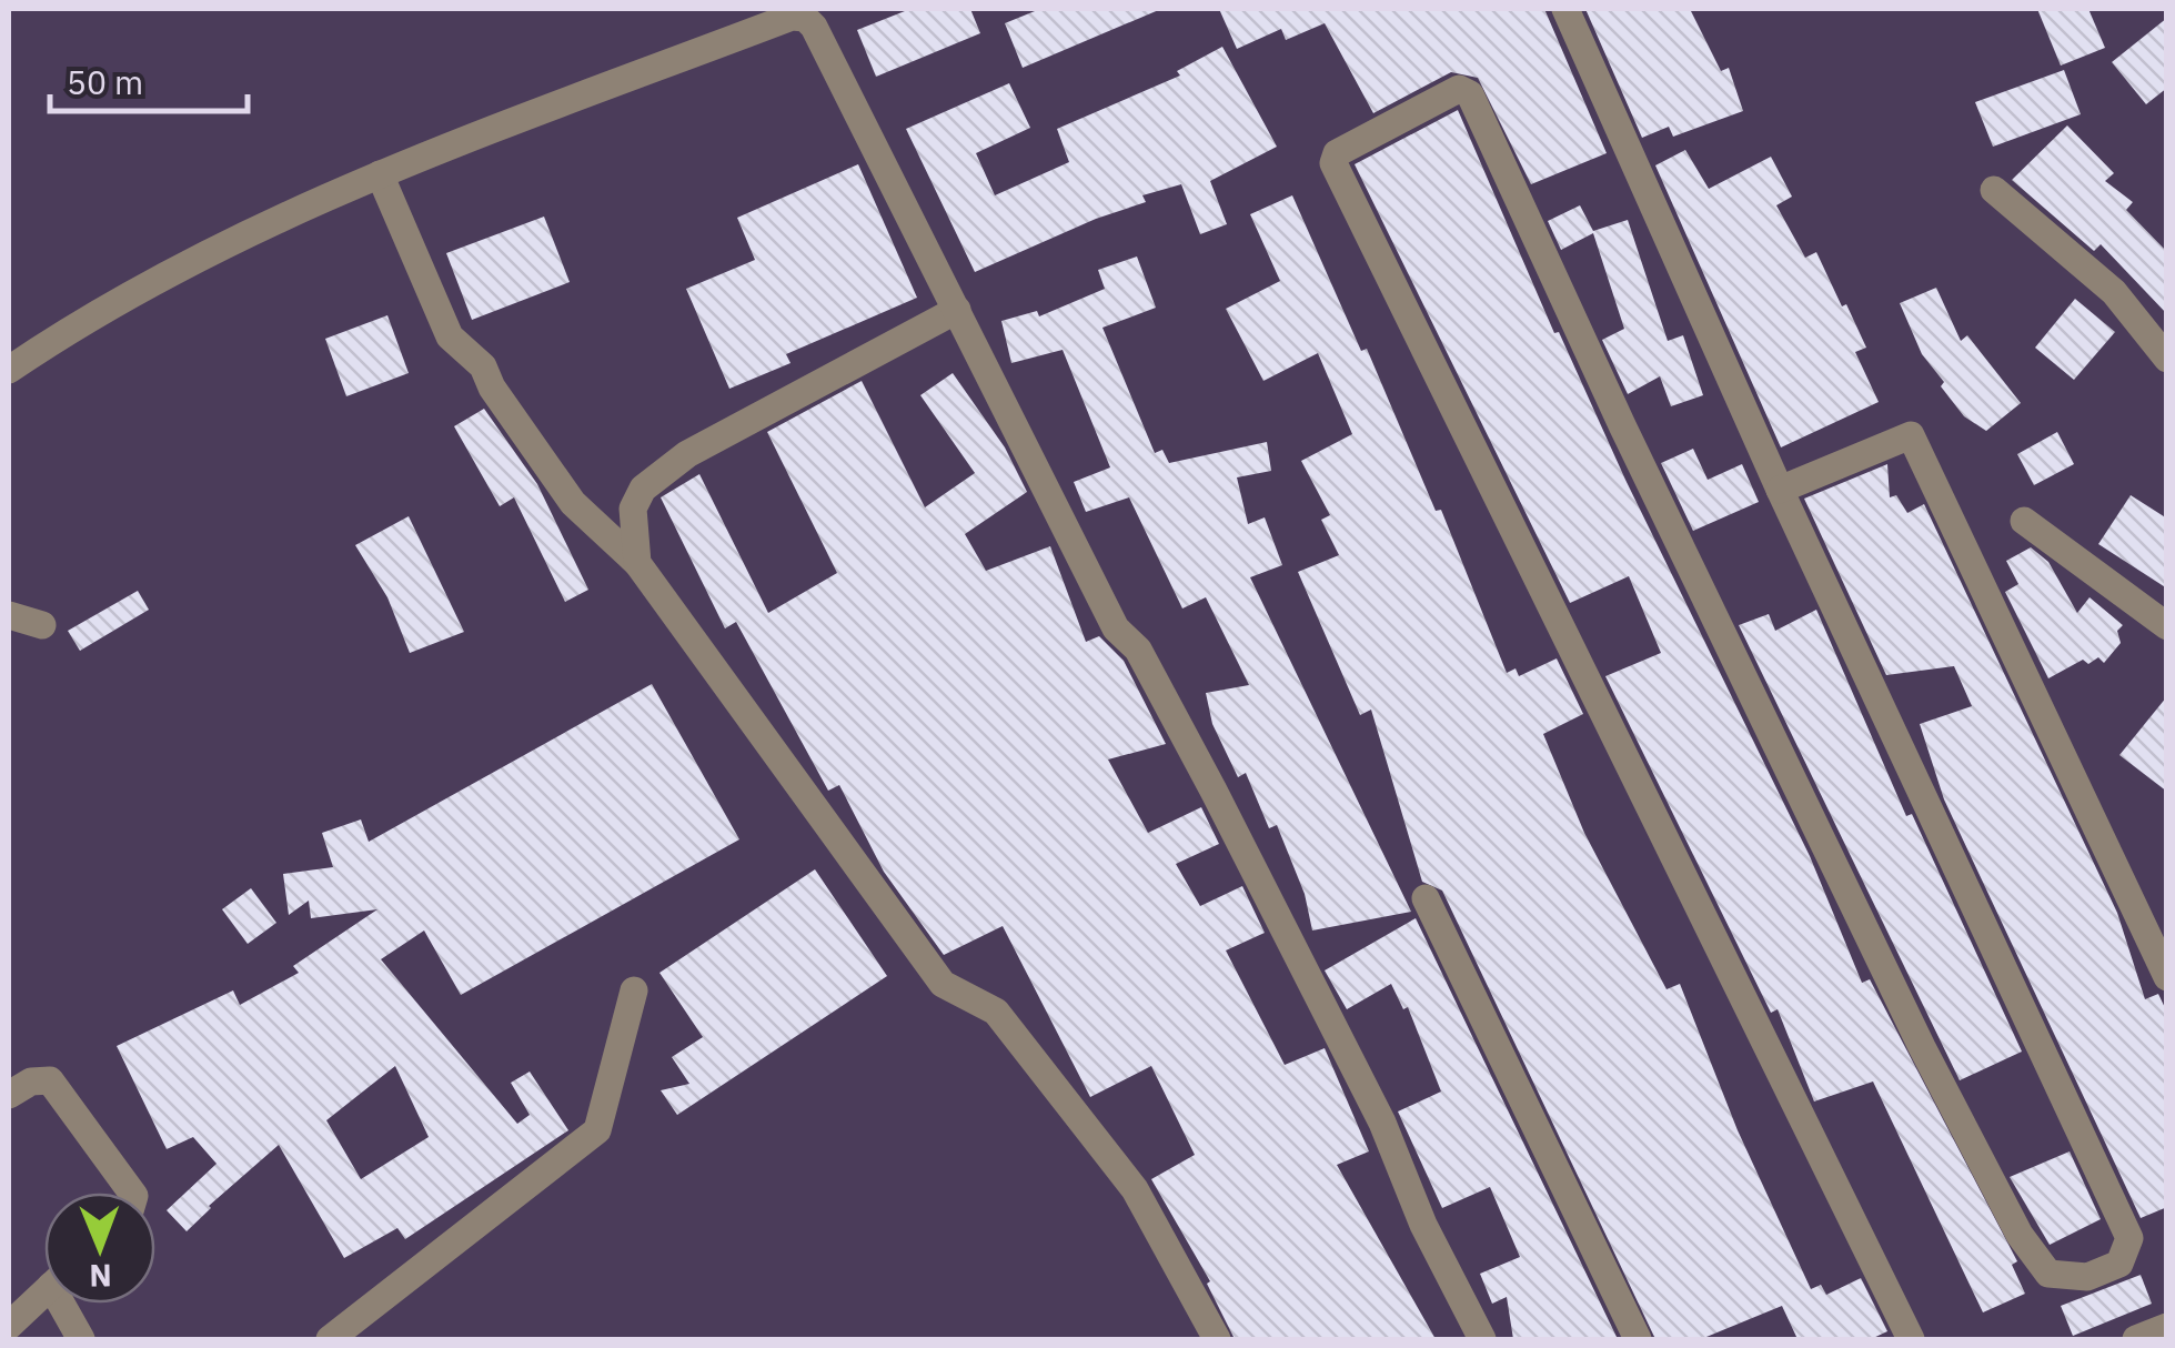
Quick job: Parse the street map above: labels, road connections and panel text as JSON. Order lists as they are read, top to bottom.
{
  "scale_bar": "50 m",
  "north": "bottom"
}
